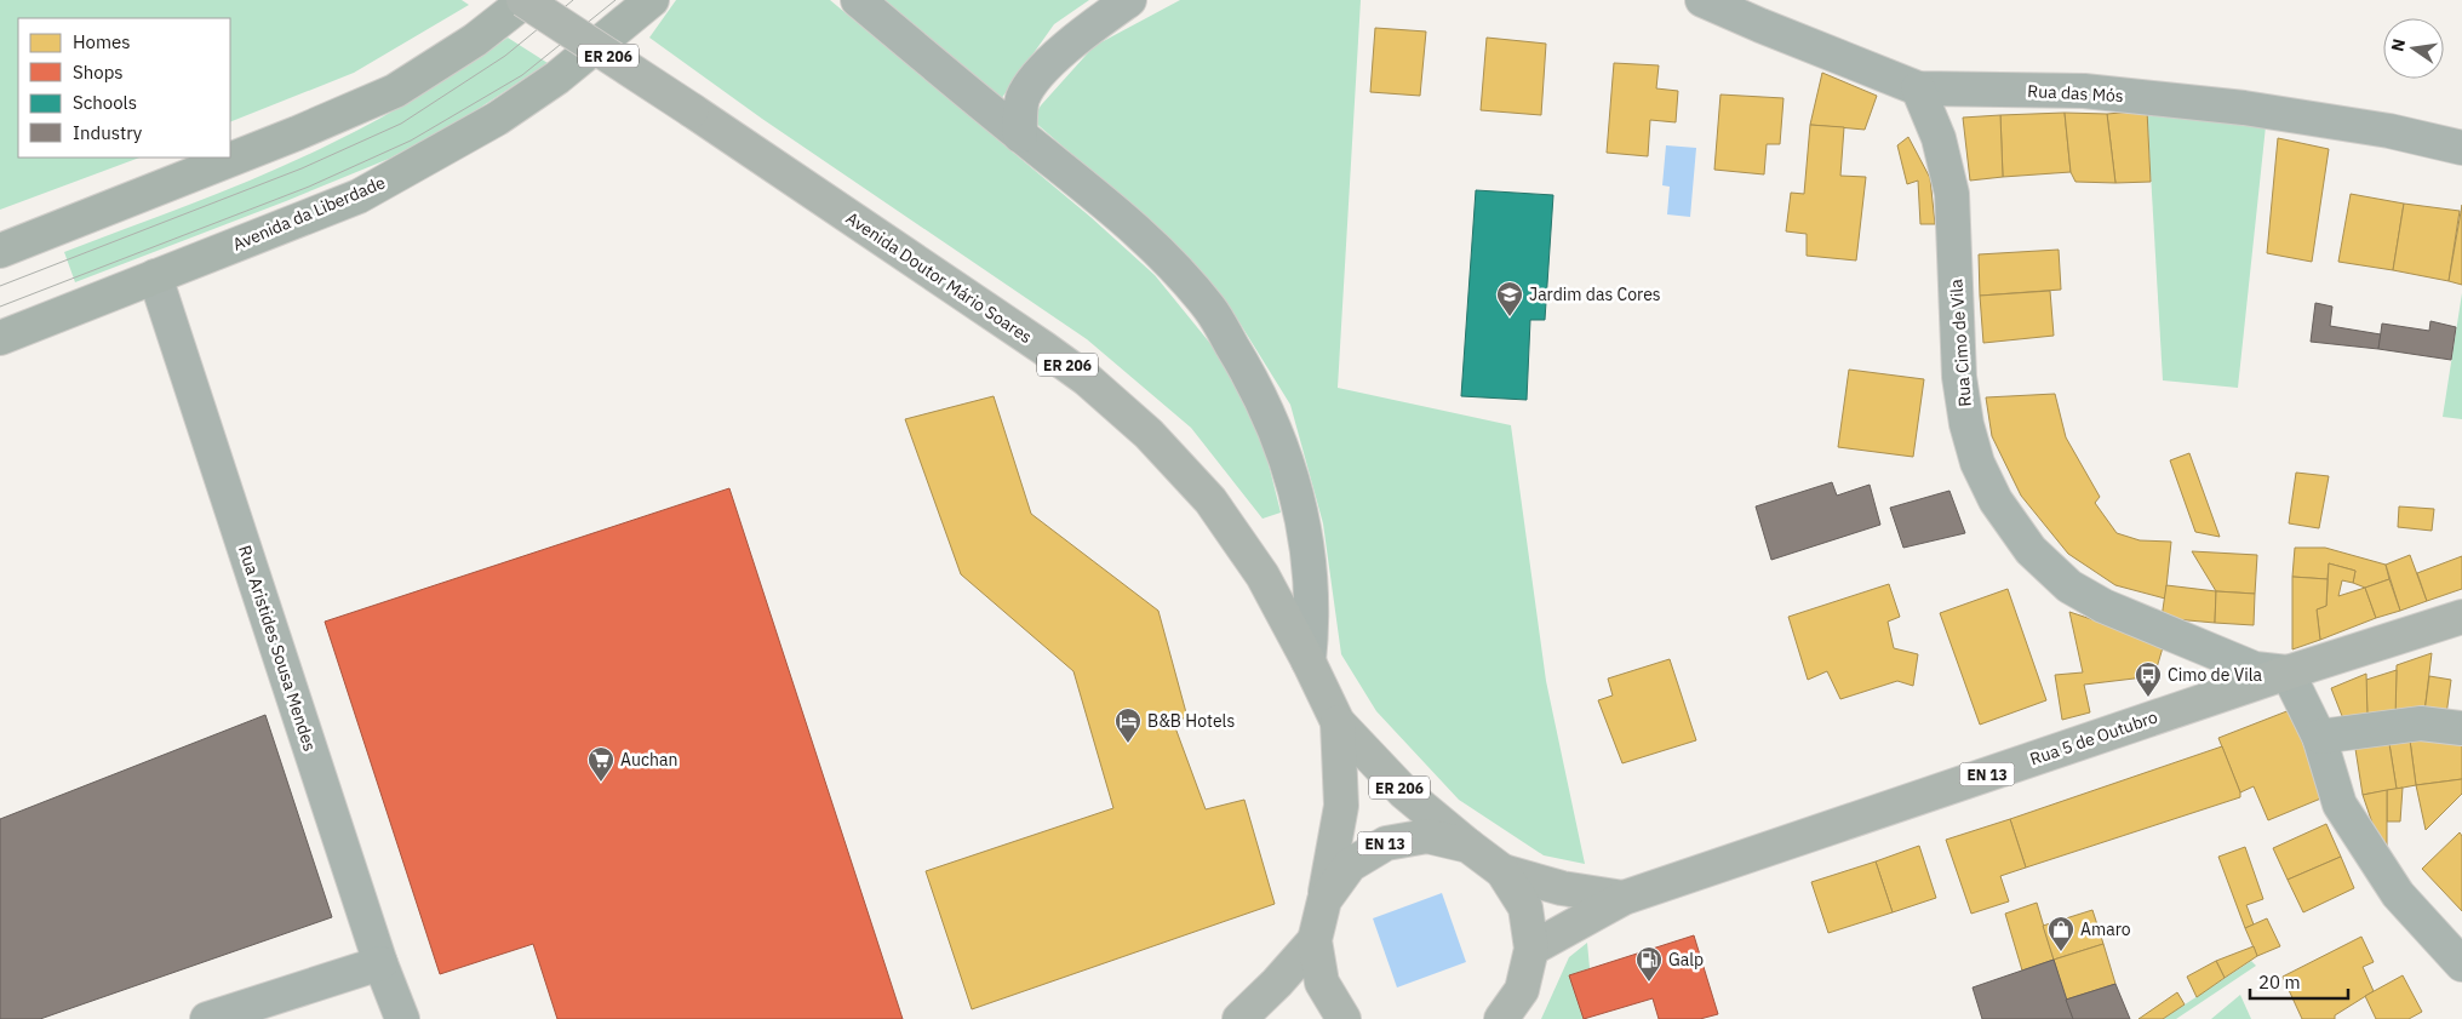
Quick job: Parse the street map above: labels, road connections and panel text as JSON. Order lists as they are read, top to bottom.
{
  "streets": {
    "main road": [
      "ER 206",
      "Avenida Doutor Mário Soares",
      "Rua 5 de Outubro",
      "EN 13"
    ],
    "street": [
      "Rua das Mós",
      "Avenida da Liberdade",
      "Rua Cimo de Vila",
      "Rua Aristides Sousa Mendes"
    ]
  },
  "crossings": [
    ["Rua das Mós", "Rua Cimo de Vila"],
    ["Avenida da Liberdade", "Rua Aristides Sousa Mendes"],
    ["Avenida Doutor Mário Soares", "EN 13"],
    ["Rua Cimo de Vila", "Rua 5 de Outubro"],
    ["Rua 5 de Outubro", "EN 13"]
  ],
  "places": {
    "school or university": ["Jardim das Cores"],
    "bus stop": ["Cimo de Vila"],
    "hotel": ["B&B Hotels"],
    "supermarket": ["Auchan"],
    "shop": ["Amaro"],
    "fuel station": ["Galp"]
  },
  "legend": [
    "Homes",
    "Shops",
    "Schools",
    "Industry"
  ],
  "scale_bar": "20 m",
  "north": "left"
}
